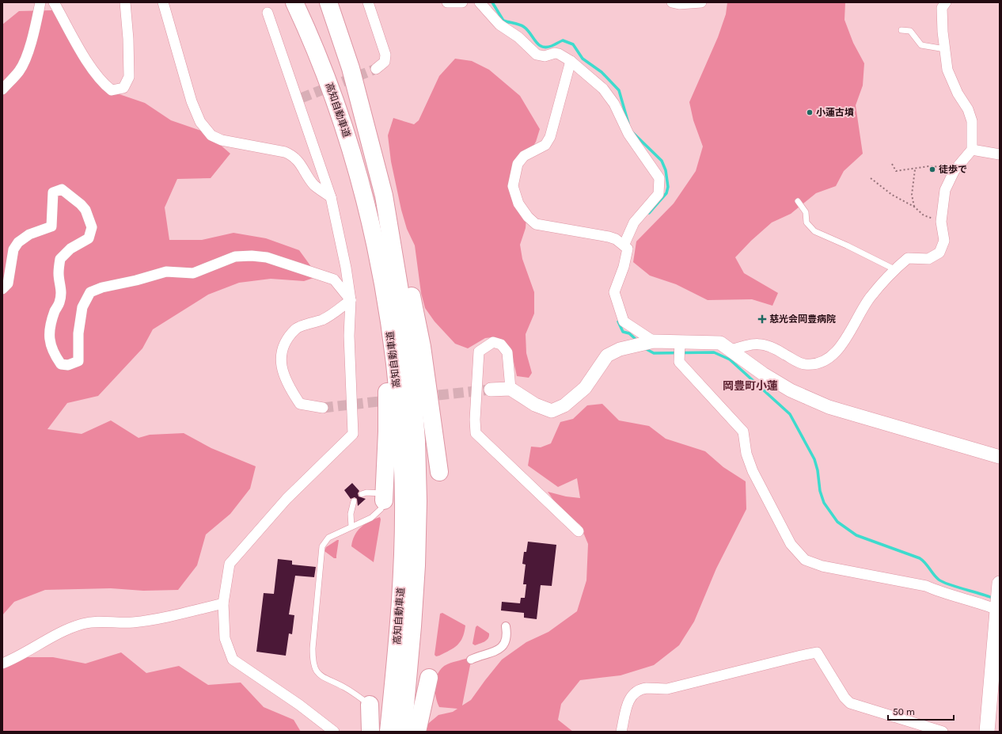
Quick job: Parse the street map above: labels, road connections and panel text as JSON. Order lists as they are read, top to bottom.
{
  "streets": {
    "highway": ["高知自動車道"]
  },
  "districts": ["岡豊町小蓮"],
  "places": {
    "other": ["小蓮古墳", "徒歩で"],
    "health": ["慈光会岡豊病院"]
  },
  "scale_bar": "50 m"
}
